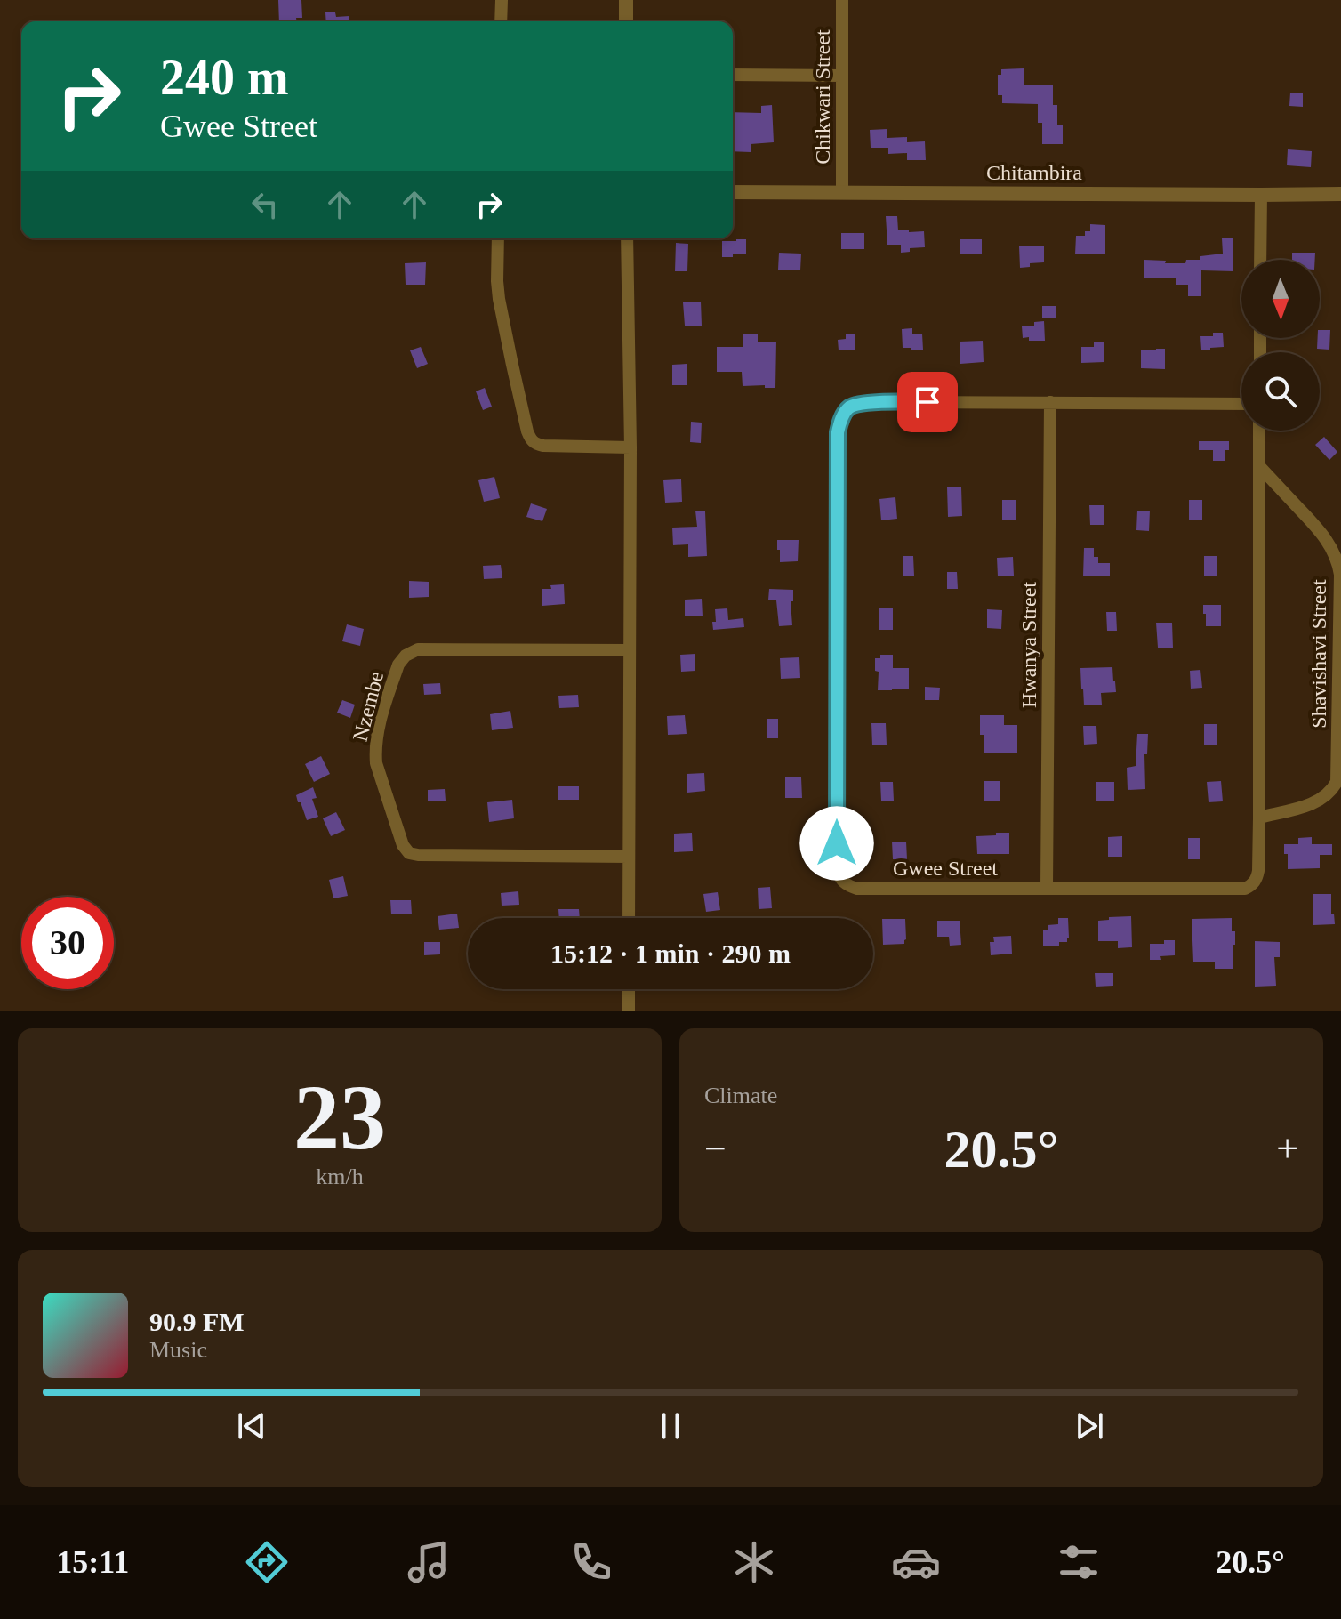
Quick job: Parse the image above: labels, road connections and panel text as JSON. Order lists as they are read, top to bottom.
{
  "streets": {
    "street": [
      "Chikwari Street",
      "Chitambira",
      "Hwanya Street",
      "Shavishavi Street",
      "Nzembe",
      "Gwee Street"
    ]
  },
  "crossings": [
    ["Chikwari Street", "Chitambira"],
    ["Hwanya Street", "Gwee Street"],
    ["Shavishavi Street", "Gwee Street"]
  ],
  "north": "bottom",
  "page": {
    "turn": ["240 m", "Gwee Street"],
    "limit": "30",
    "trip": "15:12 · 1 min · 290 m",
    "tile": [
      ["23", "km/h"],
      "Climate"
    ],
    "heat": ["−", "20.5°", "+"],
    "song": ["90.9 FM", "Music"],
    "tabs": ["15:11", "20.5°"]
  }
}
